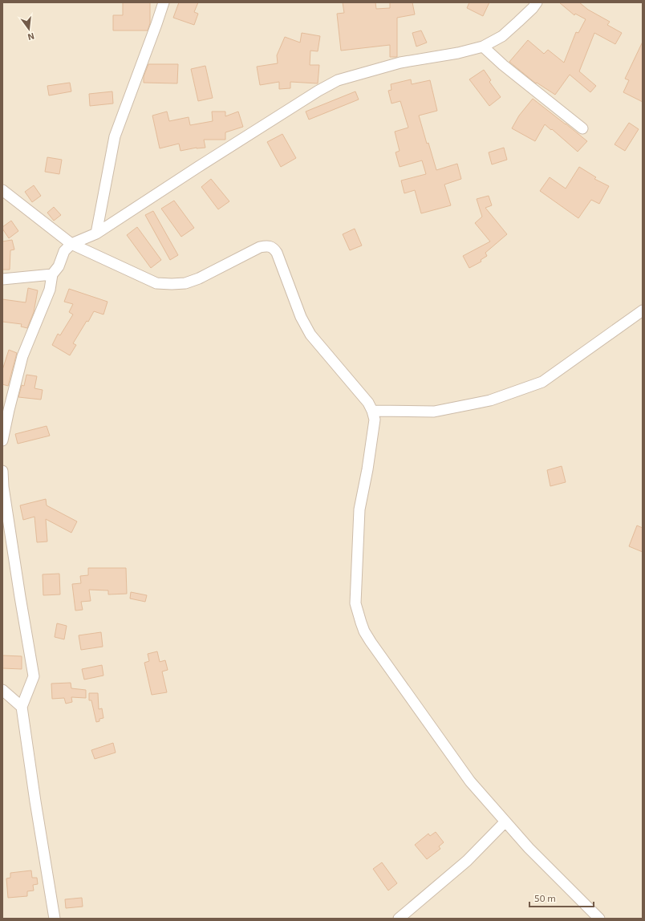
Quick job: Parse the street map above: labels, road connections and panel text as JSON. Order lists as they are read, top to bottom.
{
  "scale_bar": "50 m",
  "north": "bottom"
}
